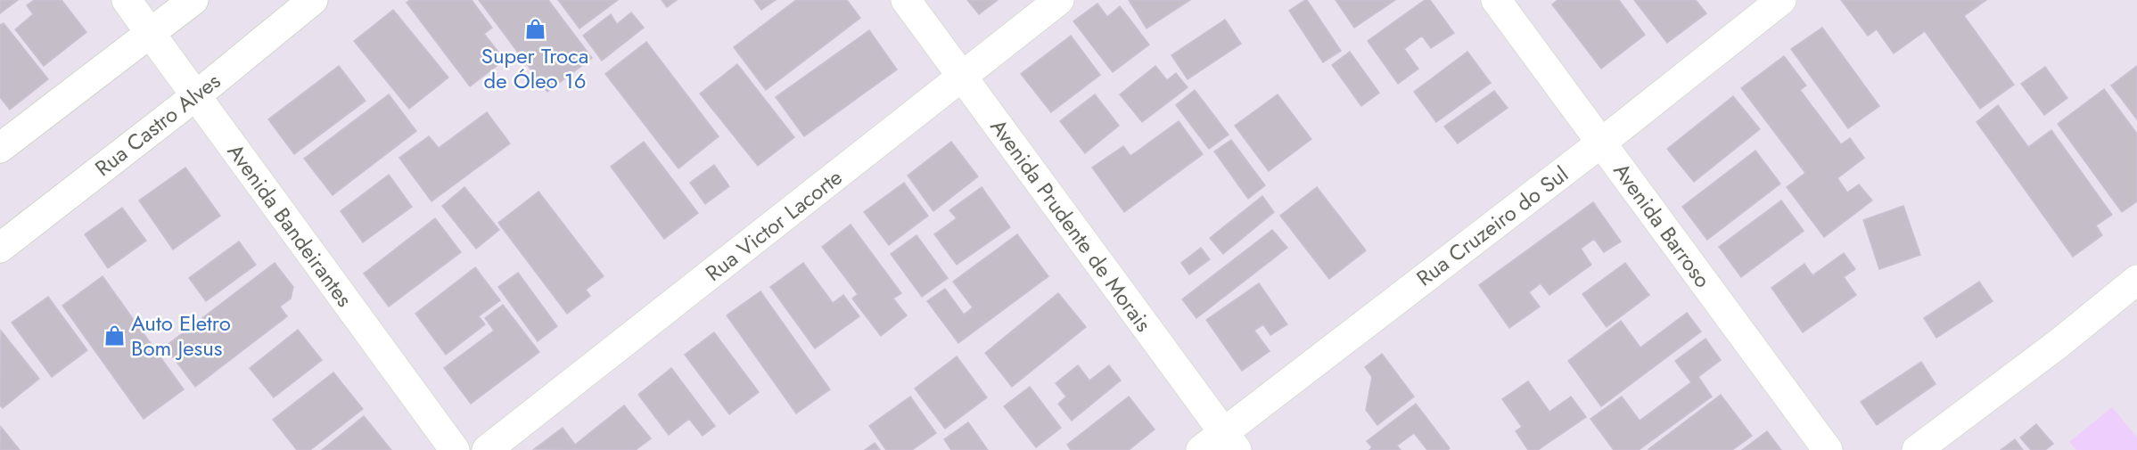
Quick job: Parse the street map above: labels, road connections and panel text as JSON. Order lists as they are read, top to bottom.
{
  "streets": {
    "street": [
      "Rua Castro Alves",
      "Avenida Bandeirantes",
      "Rua Victor Lacorte",
      "Avenida Prudente de Morais",
      "Avenida Barroso",
      "Rua Cruzeiro do Sul"
    ]
  },
  "crossings": [
    ["Rua Castro Alves", "Avenida Bandeirantes"],
    ["Rua Victor Lacorte", "Avenida Prudente de Morais"],
    ["Avenida Prudente de Morais", "Rua Cruzeiro do Sul"],
    ["Avenida Barroso", "Rua Cruzeiro do Sul"]
  ],
  "places": {
    "shop": ["Super Troca de Óleo 16", "Auto Eletro Bom Jesus"]
  }
}
